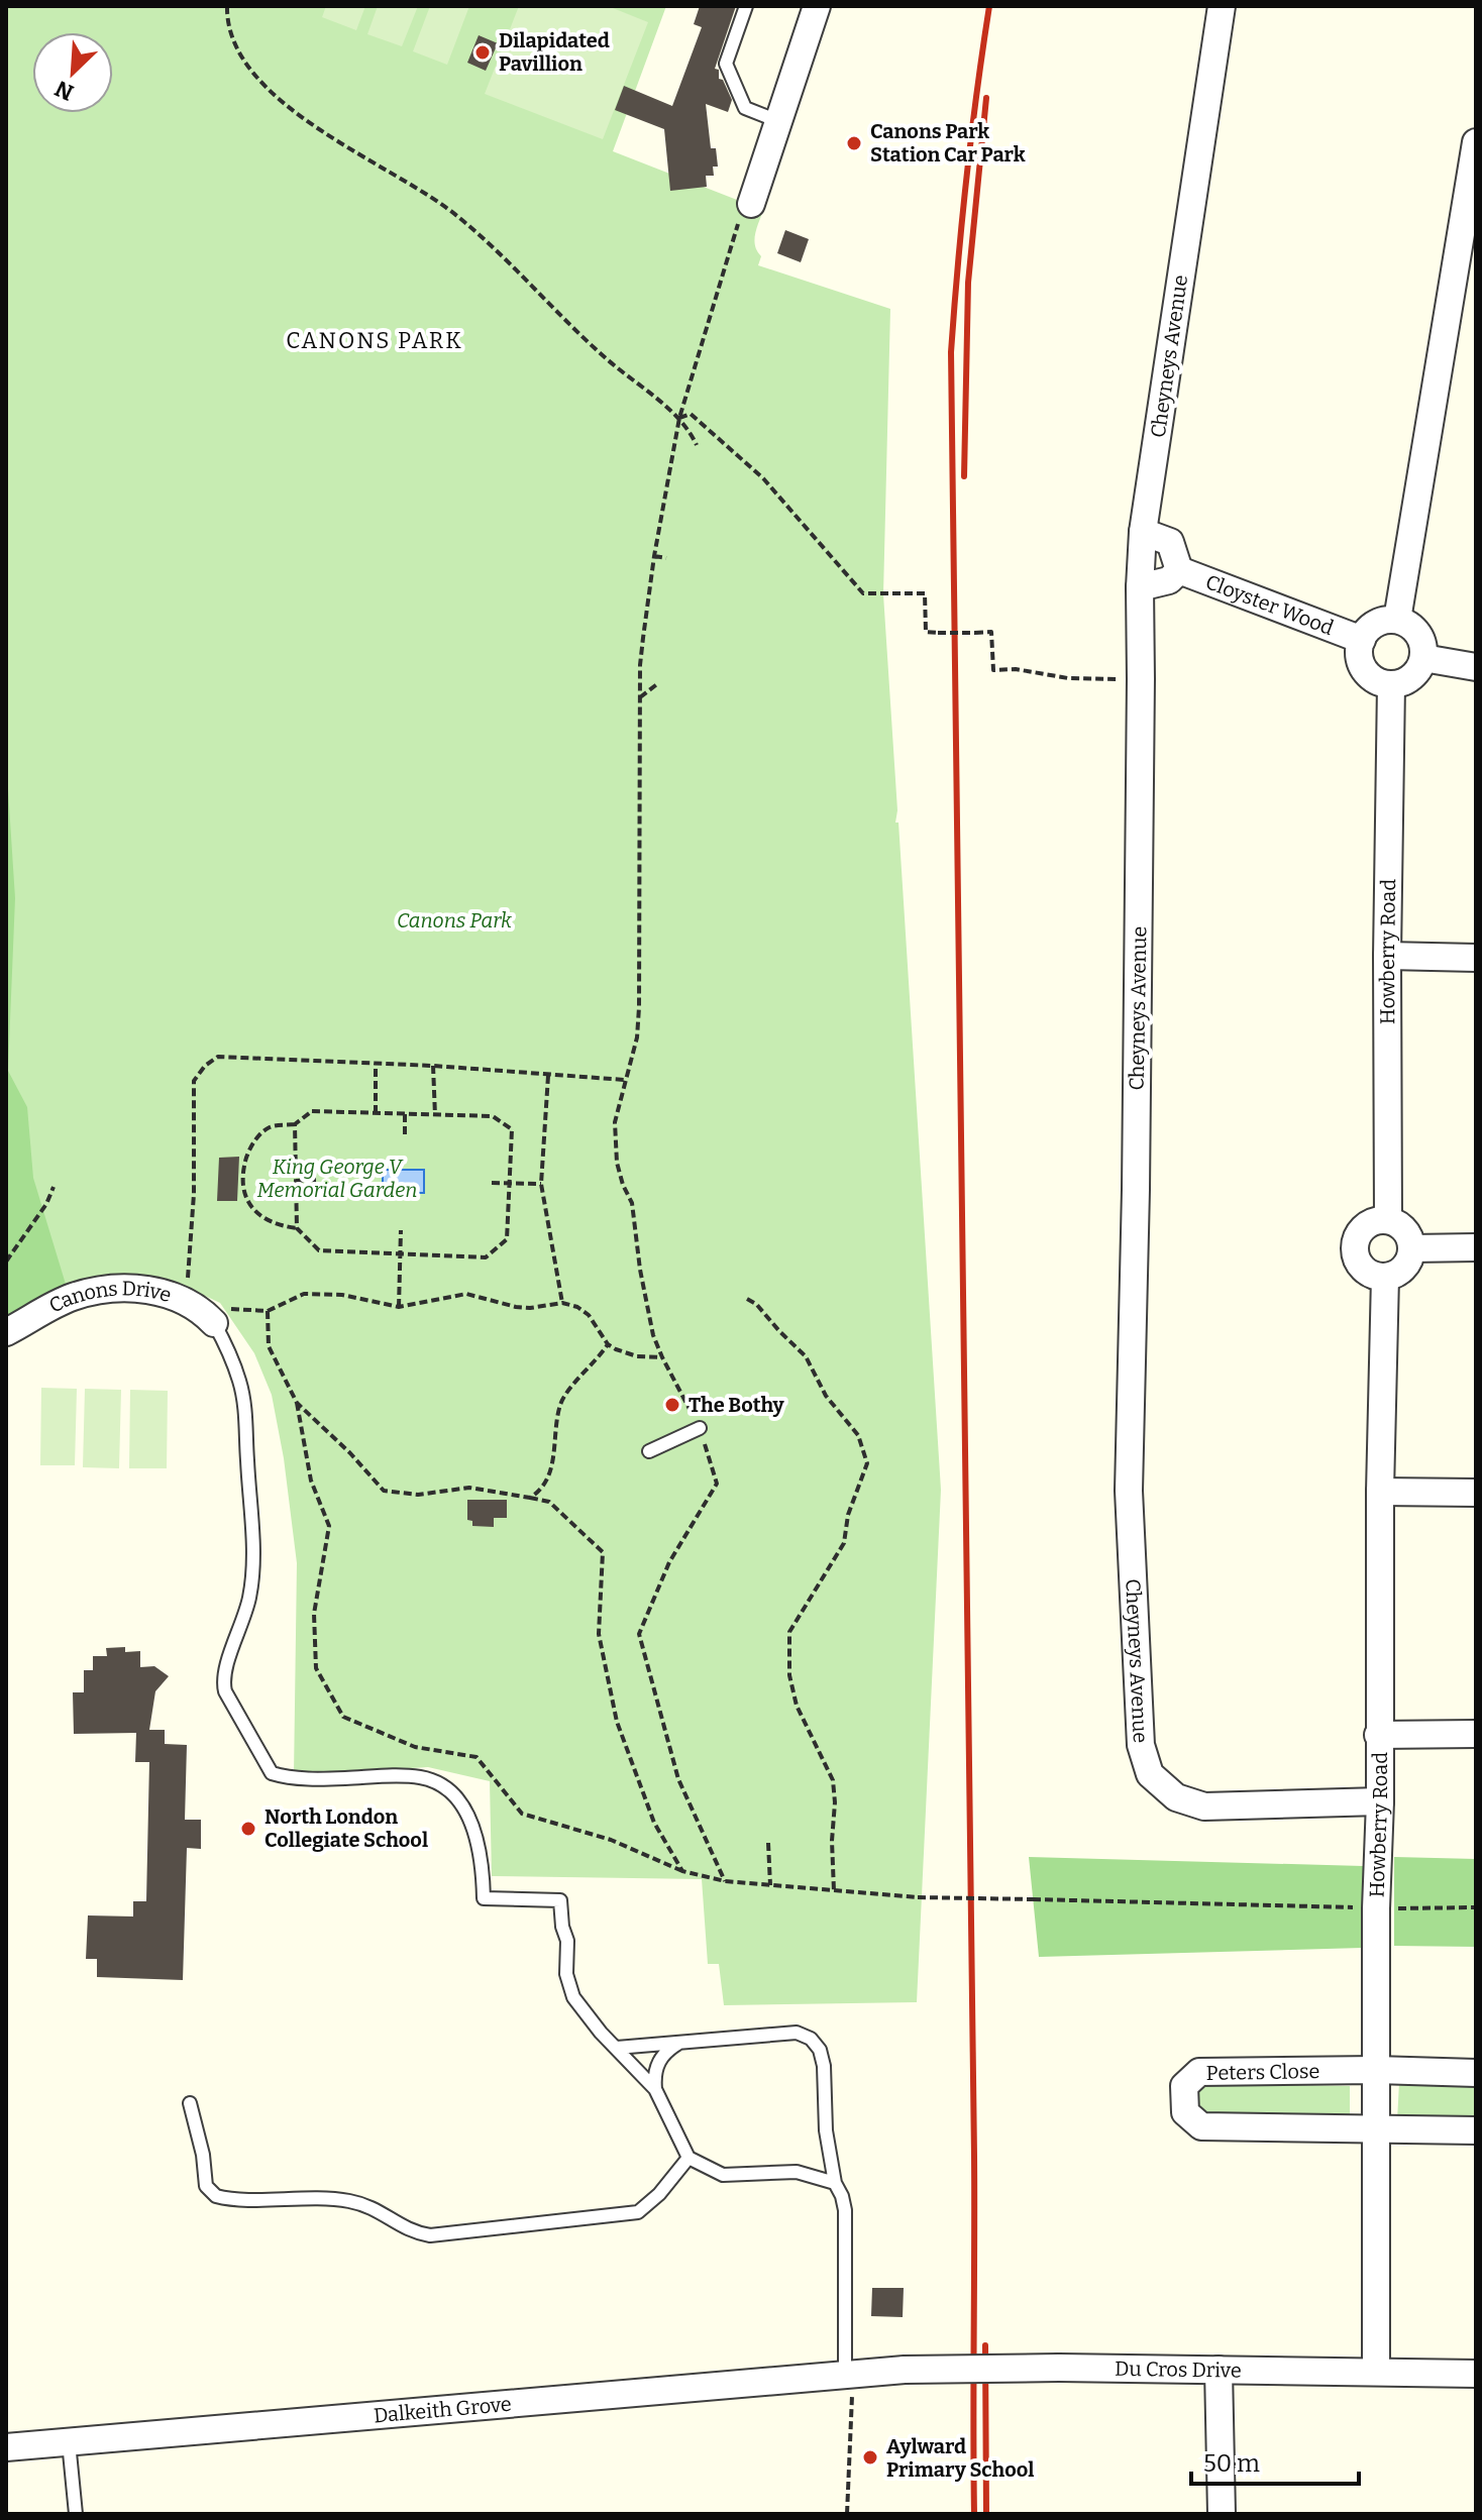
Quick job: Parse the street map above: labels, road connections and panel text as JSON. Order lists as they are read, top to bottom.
{
  "streets": {
    "street": [
      "Cheyneys Avenue",
      "Cloyster Wood",
      "Howberry Road",
      "Canons Drive",
      "Peters Close",
      "Du Cros Drive",
      "Dalkeith Grove"
    ]
  },
  "crossings": [
    ["Cheyneys Avenue", "Howberry Road"],
    ["Cloyster Wood", "Howberry Road"],
    ["Howberry Road", "Peters Close"],
    ["Howberry Road", "Du Cros Drive"],
    ["Du Cros Drive", "Dalkeith Grove"]
  ],
  "districts": ["CANONS PARK"],
  "parks": ["Canons Park", "King George V Memorial Garden"],
  "places": [
    "Dilapidated Pavillion",
    "Canons Park Station Car Park",
    "The Bothy",
    "North London Collegiate School",
    "Aylward Primary School"
  ],
  "scale_bar": "50 m",
  "north": "bottom left"
}
